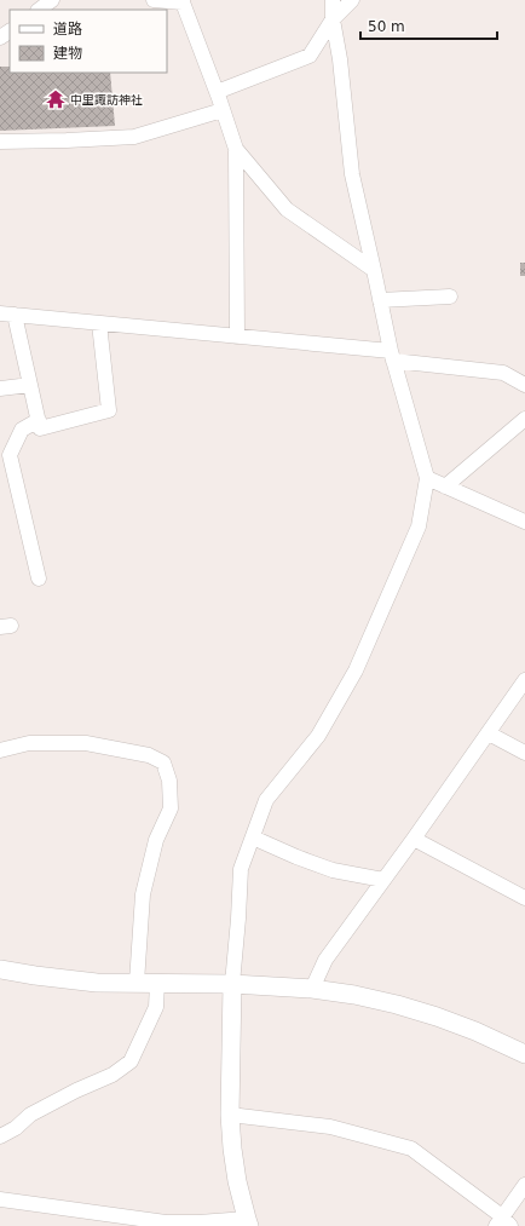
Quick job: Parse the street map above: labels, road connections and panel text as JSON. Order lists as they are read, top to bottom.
{
  "places": {
    "temple": ["中里諏訪神社"]
  },
  "legend": ["道路", "建物"],
  "scale_bar": "50 m"
}
